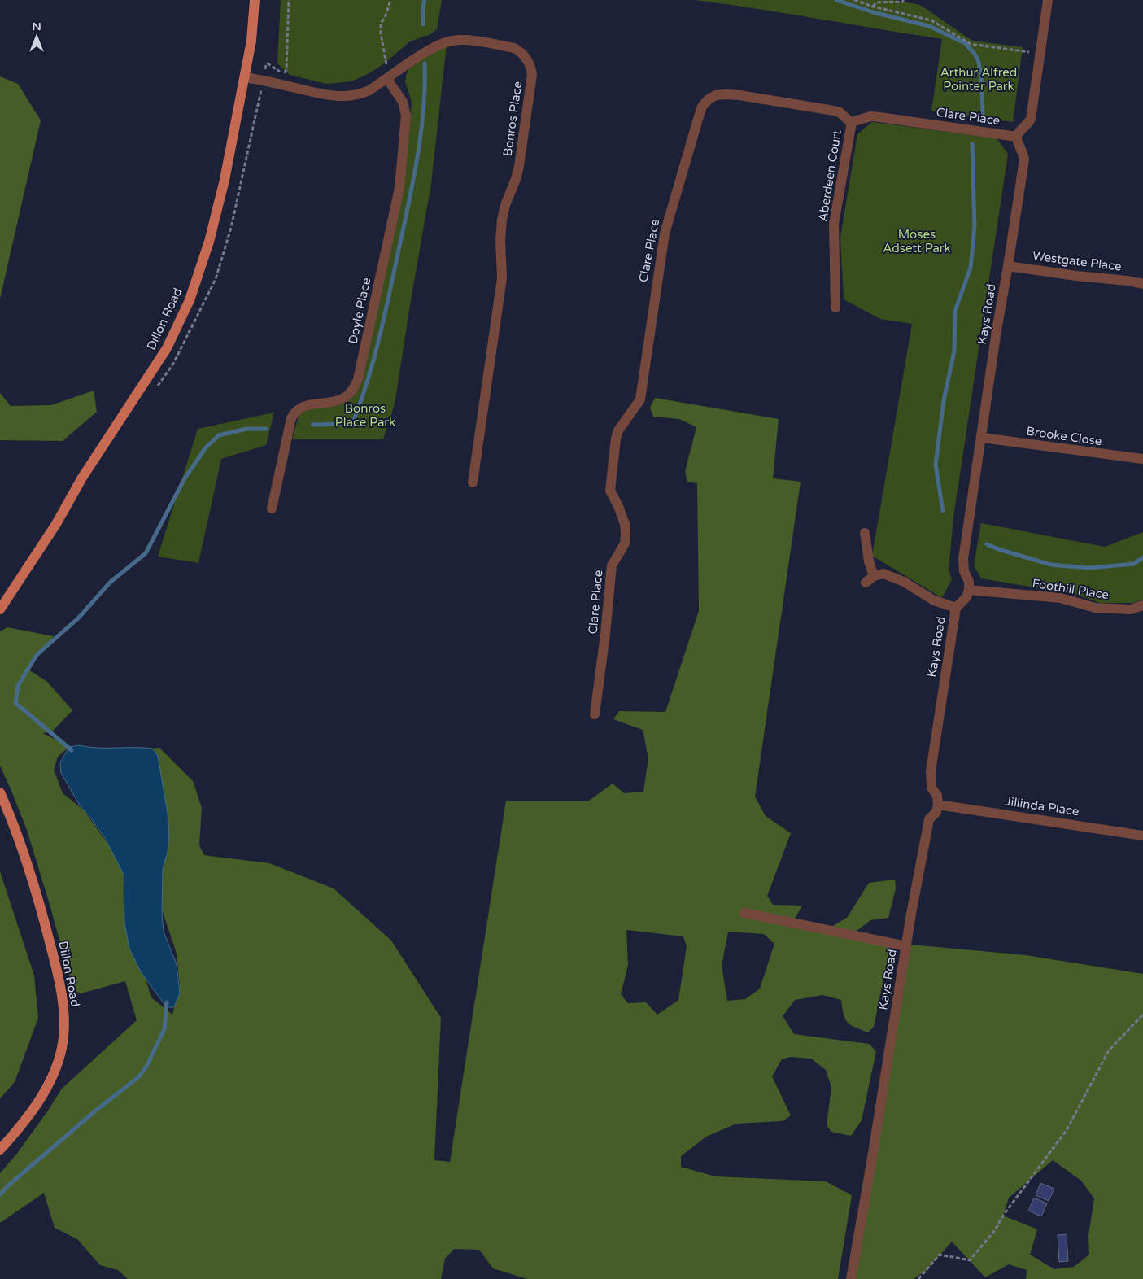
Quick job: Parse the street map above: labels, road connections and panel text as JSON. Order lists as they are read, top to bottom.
{
  "streets": {
    "main road": ["Dillon Road"],
    "street": [
      "Clare Place",
      "Bonros Place",
      "Aberdeen Court",
      "Westgate Place",
      "Doyle Place",
      "Kays Road",
      "Brooke Close",
      "Foothill Place",
      "Jillinda Place"
    ]
  },
  "crossings": [
    ["Clare Place", "Aberdeen Court"],
    ["Clare Place", "Kays Road"],
    ["Bonros Place", "Doyle Place"],
    ["Bonros Place", "Dillon Road"],
    ["Westgate Place", "Kays Road"],
    ["Kays Road", "Brooke Close"],
    ["Kays Road", "Foothill Place"],
    ["Kays Road", "Jillinda Place"]
  ],
  "parks": ["Arthur Alfred Pointer Park", "Moses Adsett Park", "Bonros Place Park"],
  "north": "top"
}
